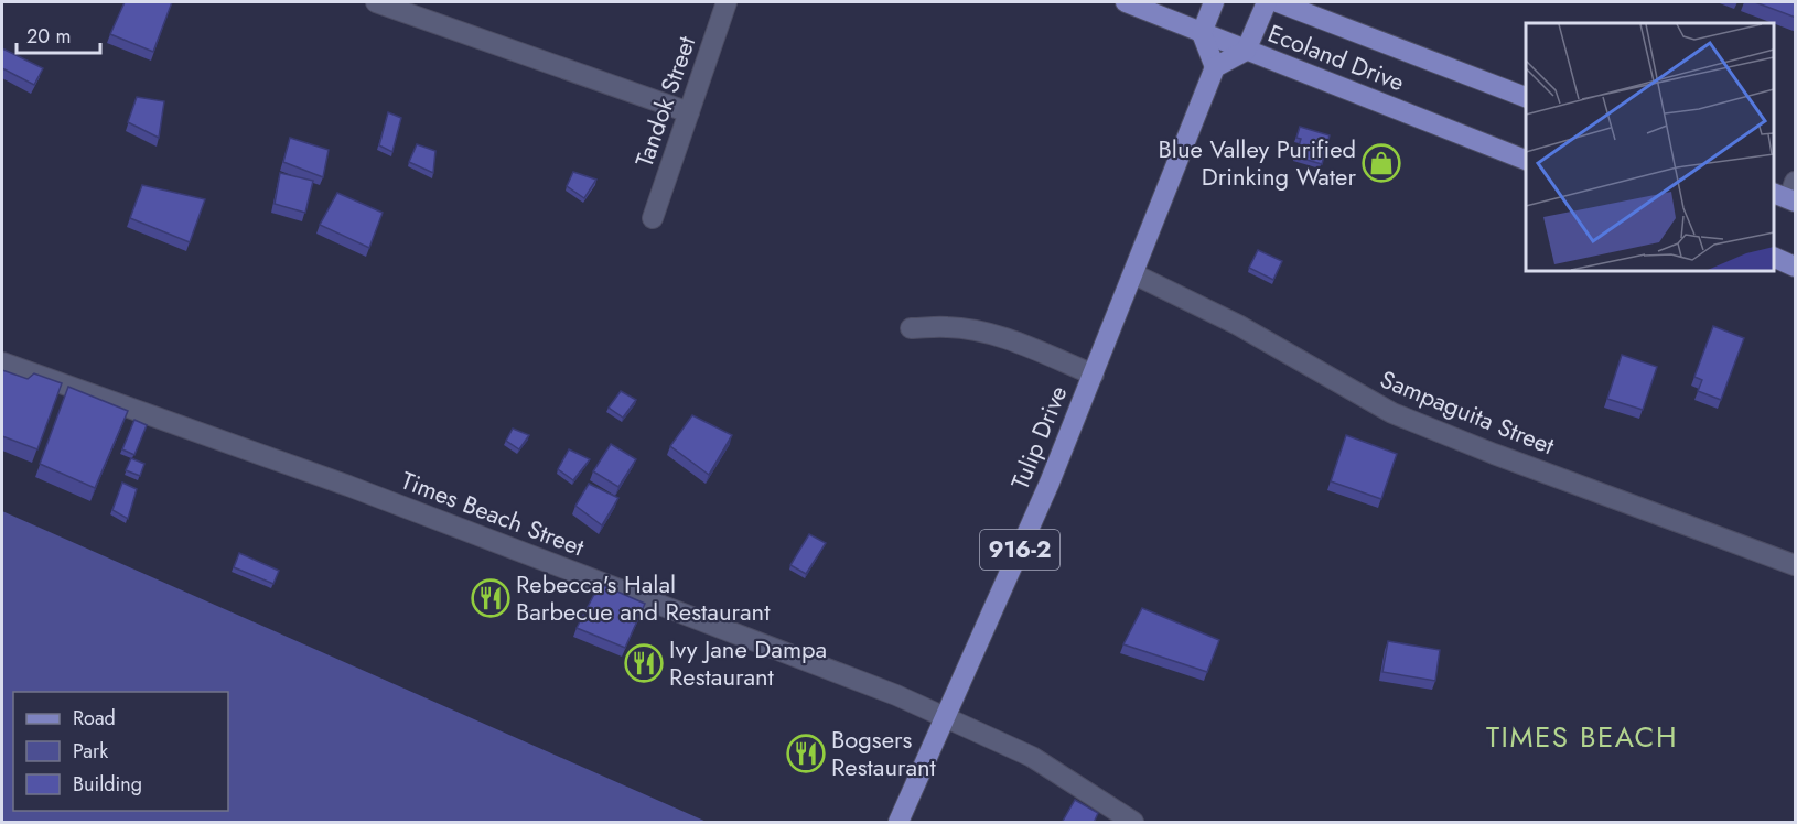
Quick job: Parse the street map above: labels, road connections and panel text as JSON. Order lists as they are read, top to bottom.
{
  "streets": {
    "main road": ["Ecoland Drive", "Tulip Drive", "916-2"],
    "street": ["Tandok Street", "Sampaguita Street", "Times Beach Street"]
  },
  "crossings": [
    ["Sampaguita Street", "Tulip Drive"],
    ["Tulip Drive", "Times Beach Street"]
  ],
  "districts": ["TIMES BEACH"],
  "places": {
    "shop": ["Blue Valley Purified Drinking Water"],
    "restaurant": ["Rebecca's Halal Barbecue and Restaurant", "Ivy Jane Dampa Restaurant", "Bogsers Restaurant"]
  },
  "legend": ["Road", "Park", "Building"],
  "scale_bar": "20 m"
}
